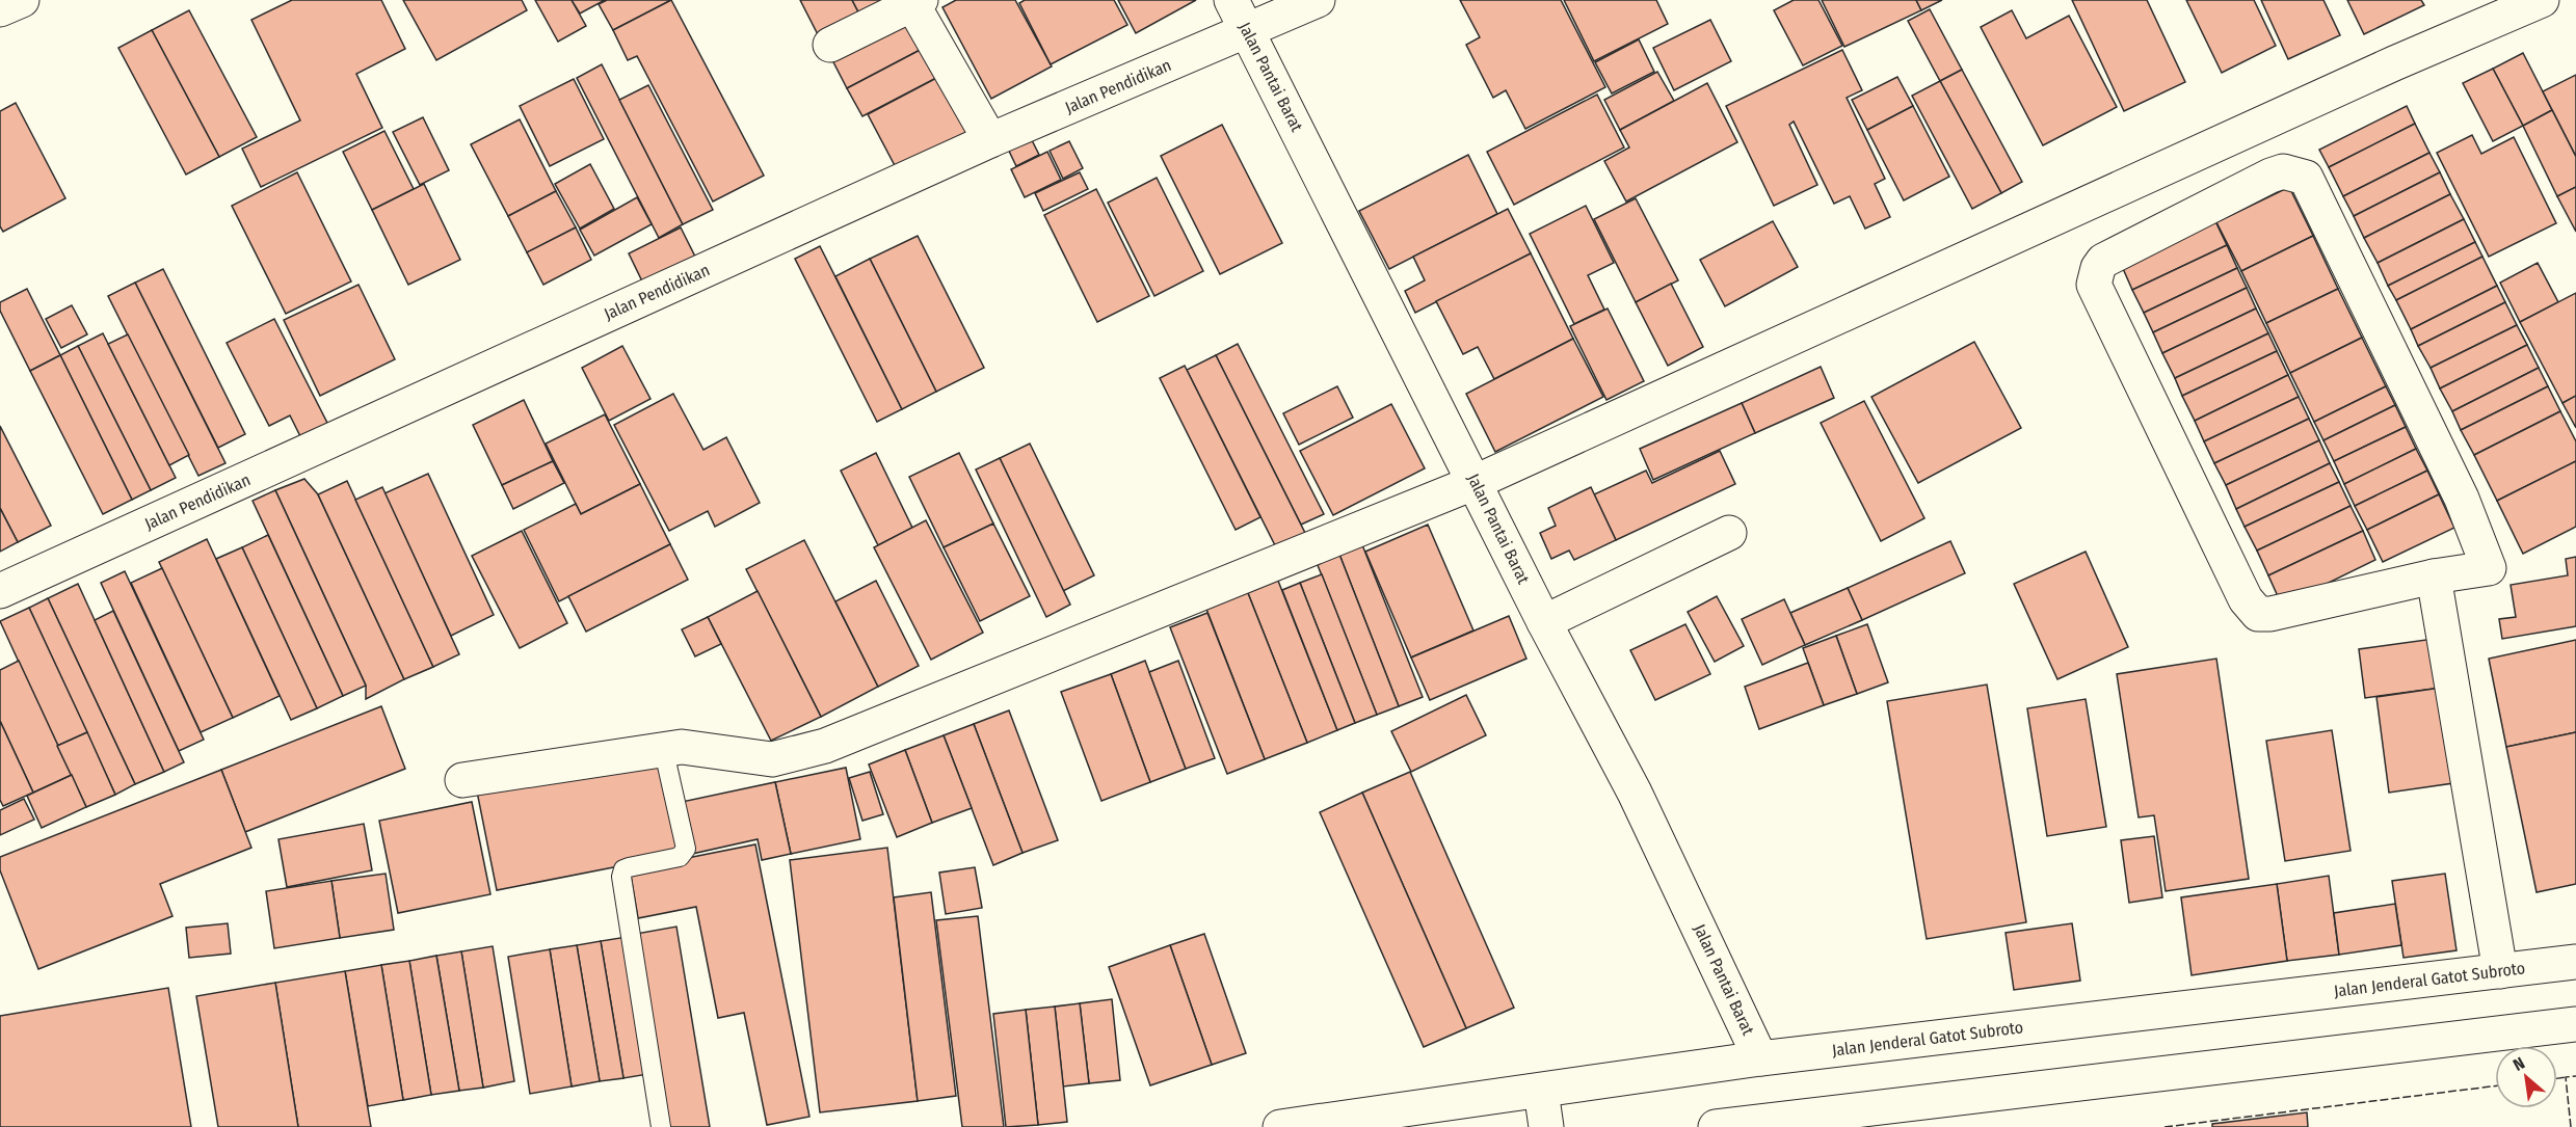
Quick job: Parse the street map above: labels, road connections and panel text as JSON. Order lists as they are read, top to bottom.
{
  "streets": {
    "main road": ["Jalan Pantai Barat", "Jalan Pendidikan", "Jalan Jenderal Gatot Subroto"]
  },
  "crossings": [
    ["Jalan Pantai Barat", "Jalan Pendidikan"],
    ["Jalan Pantai Barat", "Jalan Jenderal Gatot Subroto"]
  ],
  "north": "top left"
}
